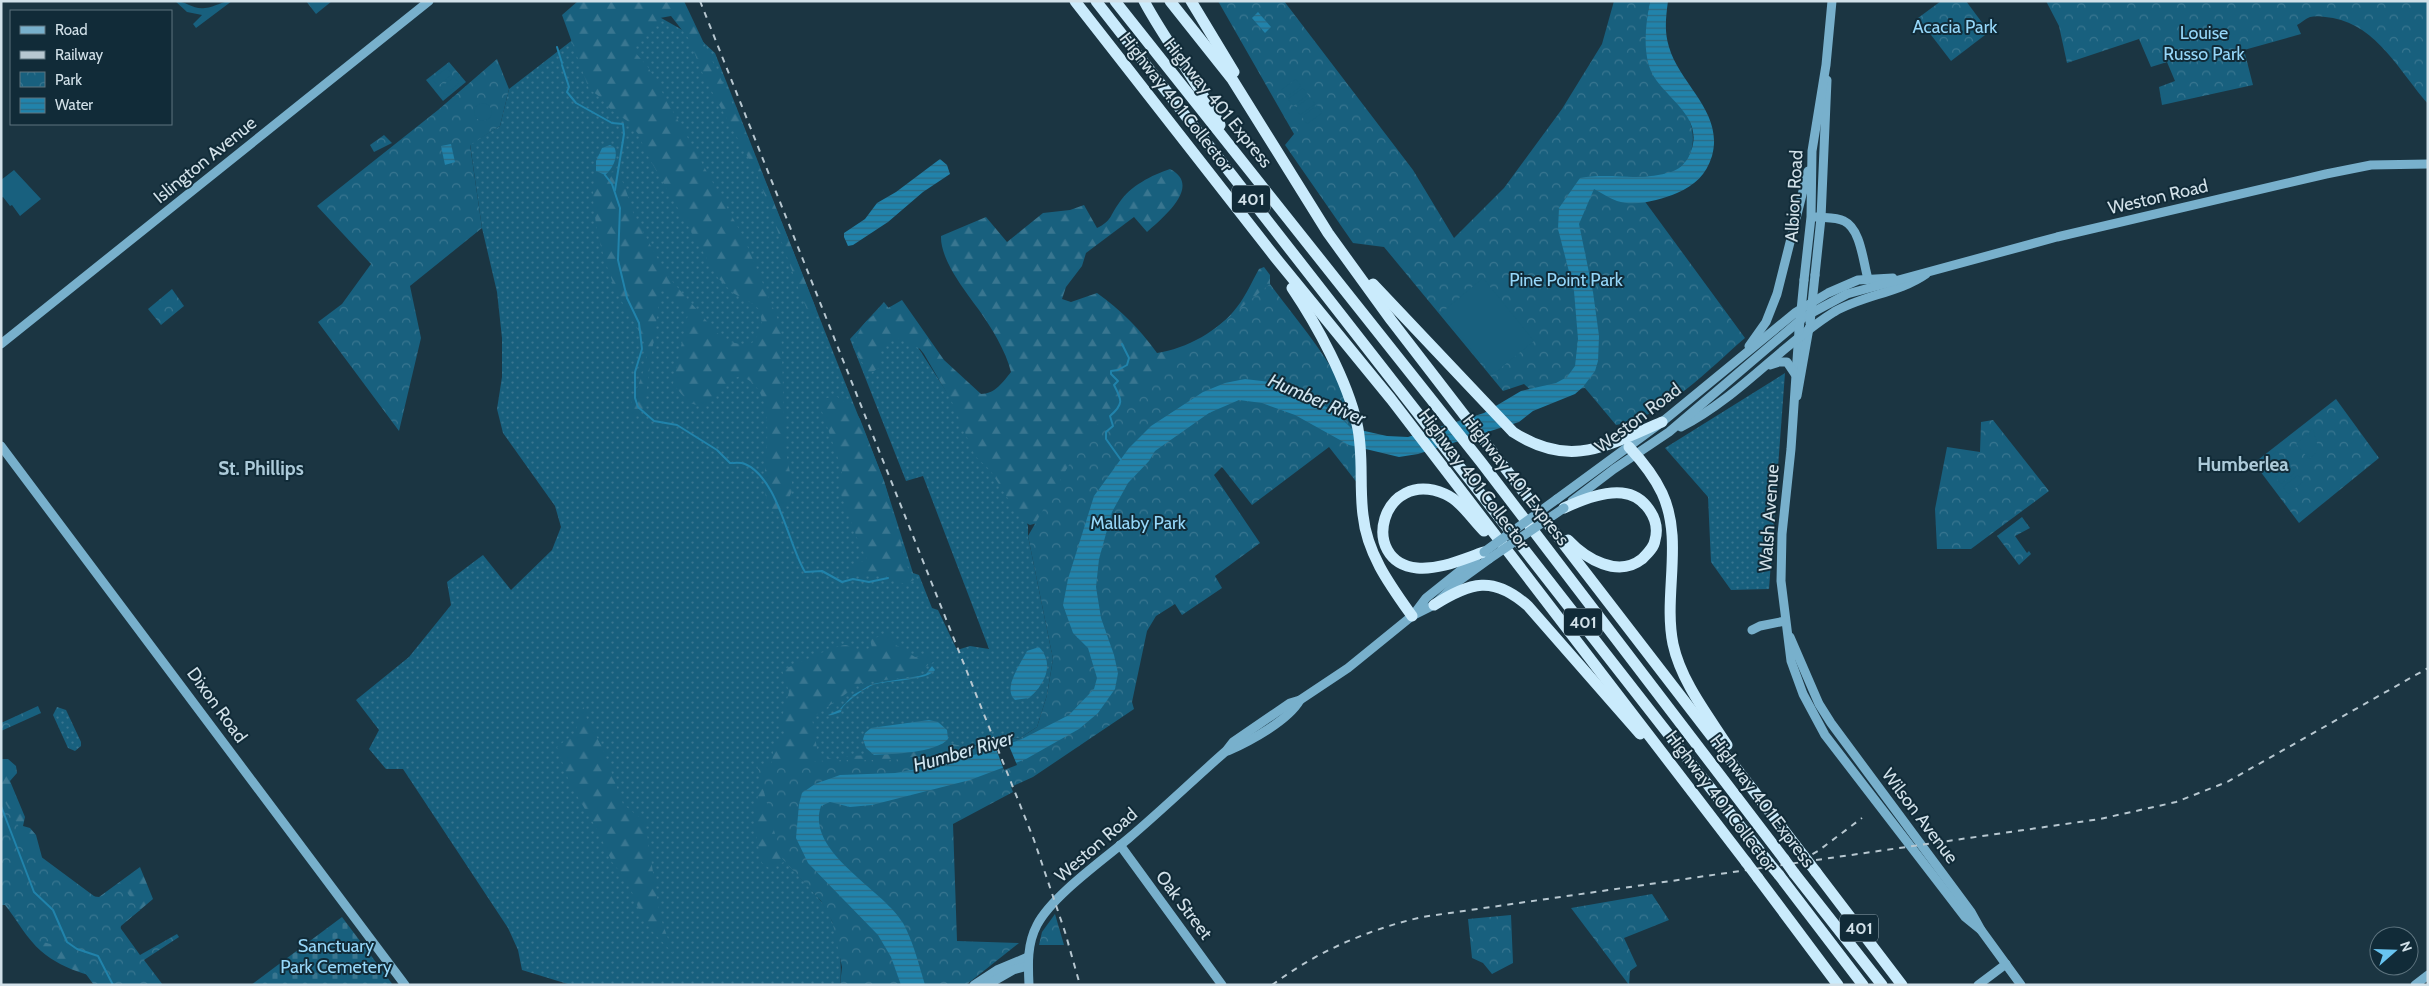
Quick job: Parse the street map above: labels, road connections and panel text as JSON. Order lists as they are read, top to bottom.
{
  "streets": {
    "highway": ["Highway 401 Collector", "Highway 401 Express", "401"],
    "main road": [
      "Islington Avenue",
      "Albion Road",
      "Weston Road",
      "Walsh Avenue",
      "Dixon Road",
      "Wilson Avenue",
      "Oak Street"
    ]
  },
  "crossings": [
    ["Albion Road", "Walsh Avenue"],
    ["Weston Road", "Oak Street"],
    ["Walsh Avenue", "Wilson Avenue"]
  ],
  "districts": ["Humberlea", "St. Phillips"],
  "water": ["Humber River"],
  "parks": [
    "Acacia Park",
    "Louise Russo Park",
    "Pine Point Park",
    "Mallaby Park",
    "Sanctuary Park Cemetery"
  ],
  "legend": [
    "Road",
    "Railway",
    "Park",
    "Water"
  ],
  "north": "right"
}
